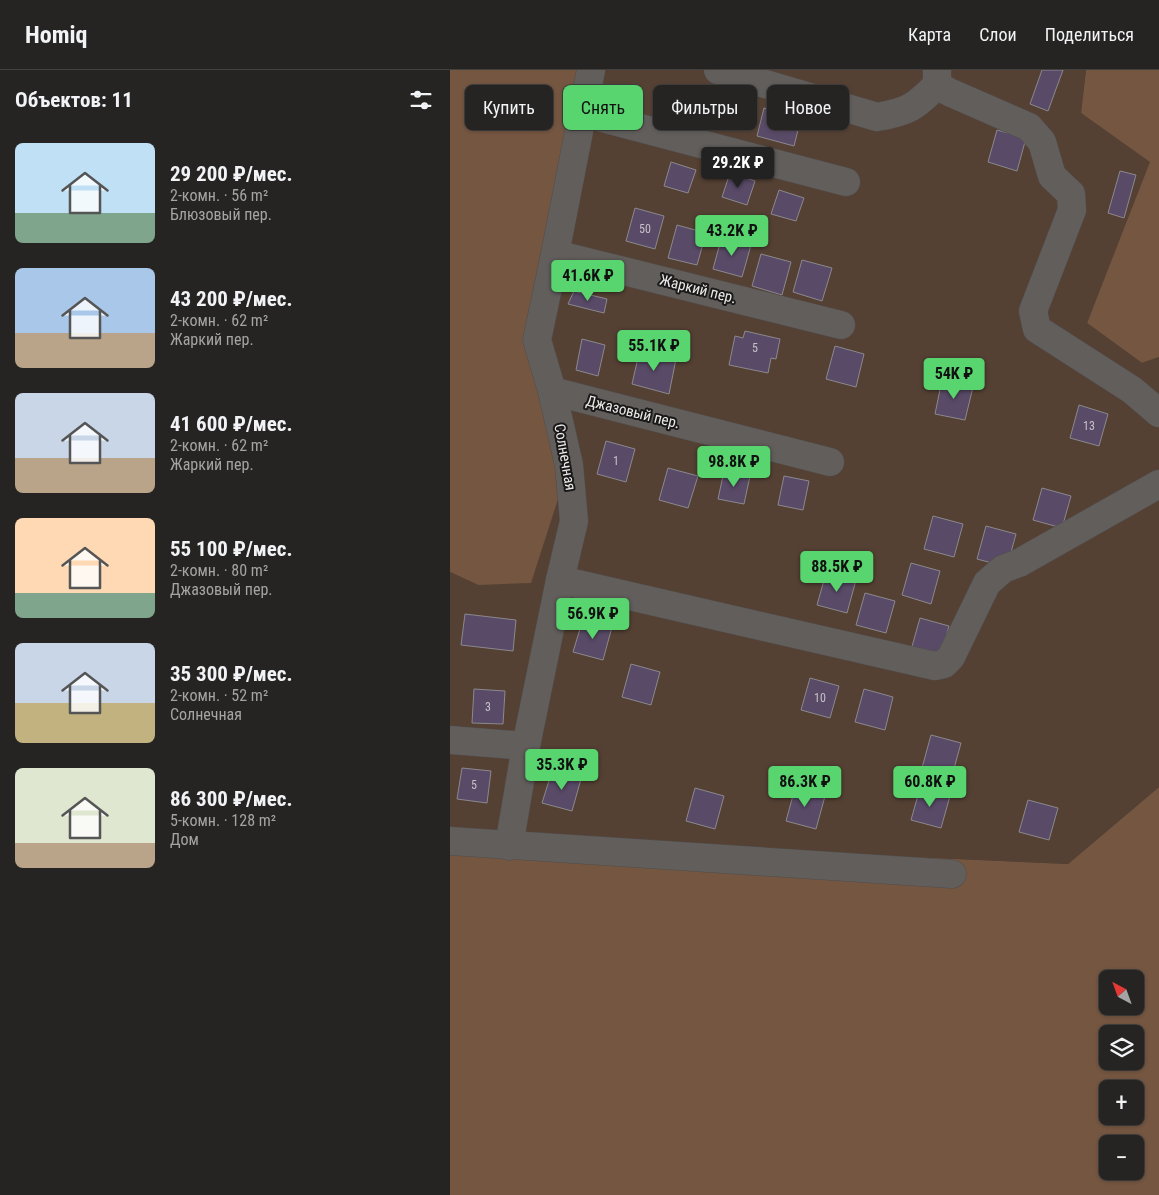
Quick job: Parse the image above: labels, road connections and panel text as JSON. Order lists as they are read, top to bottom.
{
  "streets": {
    "street": ["Жаркий пер.", "Джазовый пер.", "Солнечная"]
  },
  "crossings": [
    ["Жаркий пер.", "Солнечная"],
    ["Джазовый пер.", "Солнечная"]
  ],
  "house_numbers": [
    "50",
    "5",
    "13",
    "1",
    "10",
    "3",
    "5"
  ],
  "north": "top left",
  "page": {
    "header": "Homiq",
    "nav": ["Карта", "Слои", "Поделиться"],
    "heading": "Объектов: 11",
    "chip": [
      "Купить",
      "Снять",
      "Фильтры",
      "Новое"
    ],
    "list": [
      {
        "name": "29 200 ₽/мес.",
        "note": "2-комн. · 56 m² · Блюзовый пер."
      },
      {
        "name": "43 200 ₽/мес.",
        "note": "2-комн. · 62 m² · Жаркий пер."
      },
      {
        "name": "41 600 ₽/мес.",
        "note": "2-комн. · 62 m² · Жаркий пер."
      },
      {
        "name": "55 100 ₽/мес.",
        "note": "2-комн. · 80 m² · Джазовый пер."
      },
      {
        "name": "35 300 ₽/мес.",
        "note": "2-комн. · 52 m² · Солнечная"
      },
      {
        "name": "86 300 ₽/мес.",
        "note": "5-комн. · 128 m² · Дом"
      }
    ],
    "price": [
      "29.2K ₽",
      "43.2K ₽",
      "41.6K ₽",
      "55.1K ₽",
      "54K ₽",
      "98.8K ₽",
      "88.5K ₽",
      "56.9K ₽",
      "35.3K ₽",
      "86.3K ₽",
      "60.8K ₽"
    ],
    "map_buttons": ["+", "−"]
  }
}
